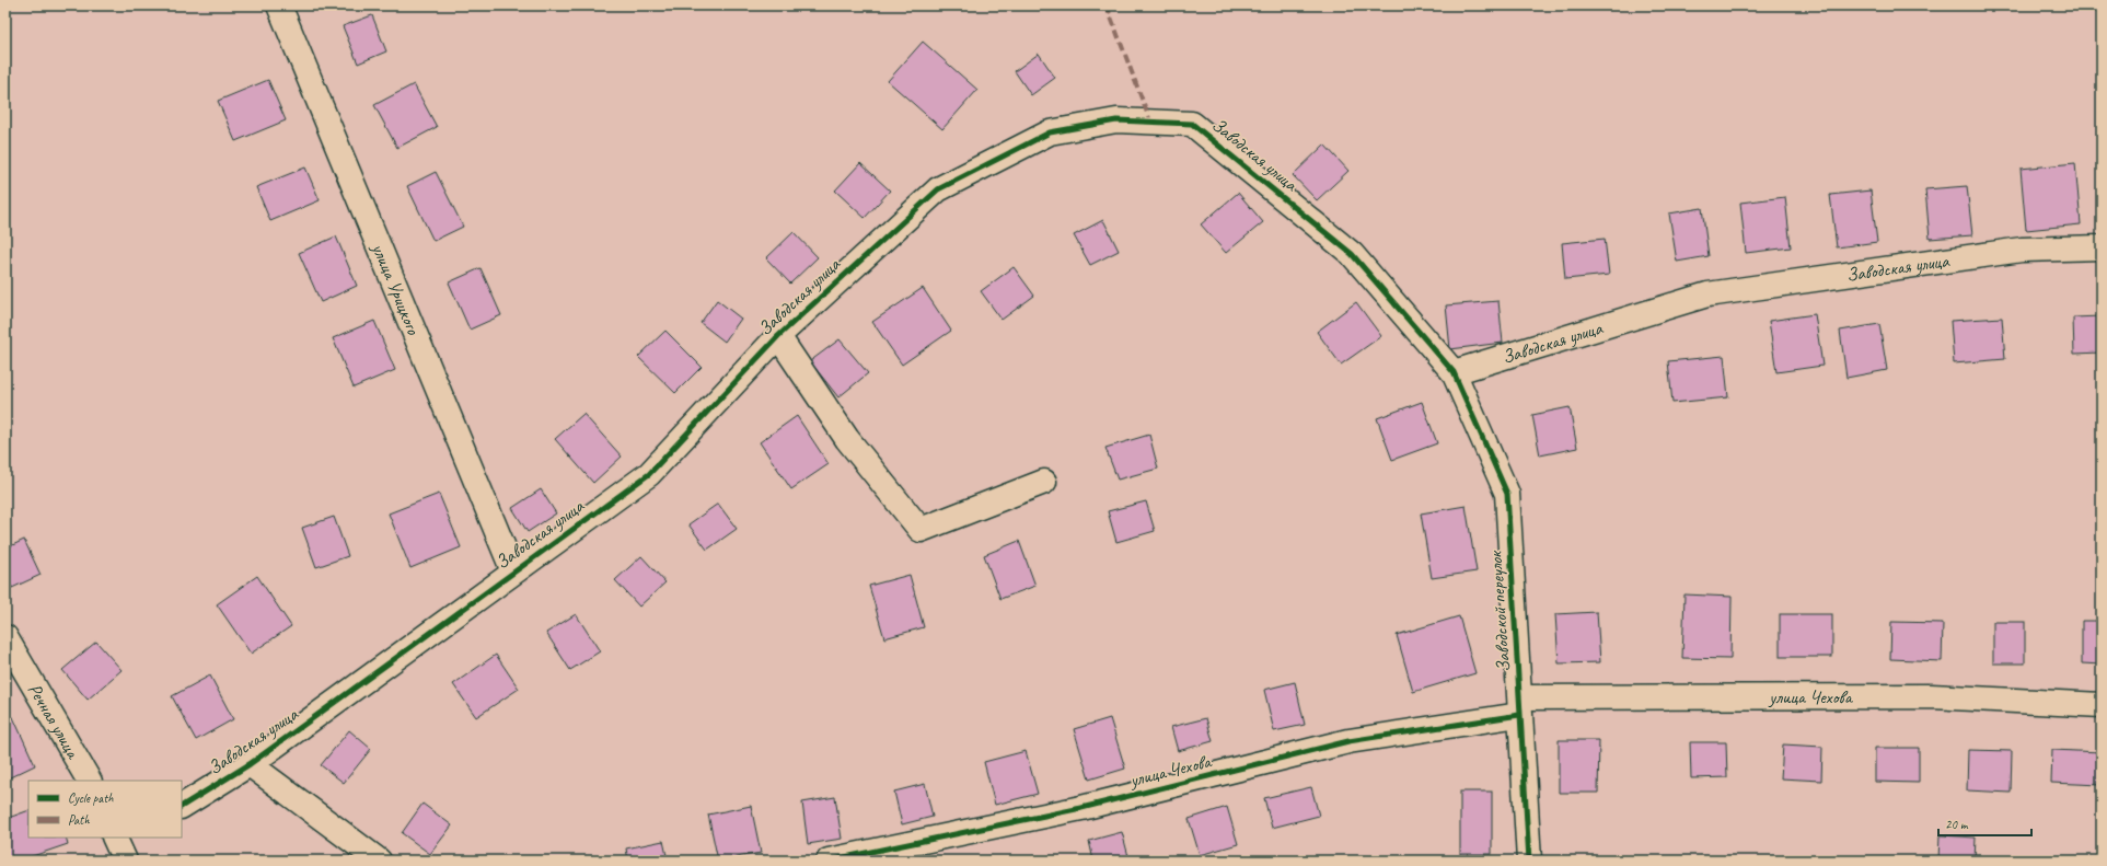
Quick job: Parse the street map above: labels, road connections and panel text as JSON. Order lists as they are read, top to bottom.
{
  "streets": {
    "street": [
      "Заводская улица",
      "улица Урицкого",
      "Заводской переулок",
      "улица Чехова",
      "Речная улица"
    ]
  },
  "crossings": [
    ["Заводская улица", "улица Урицкого"],
    ["Заводская улица", "Заводской переулок"],
    ["Заводской переулок", "улица Чехова"]
  ],
  "legend": ["Cycle path", "Path"],
  "scale_bar": "20 m"
}
